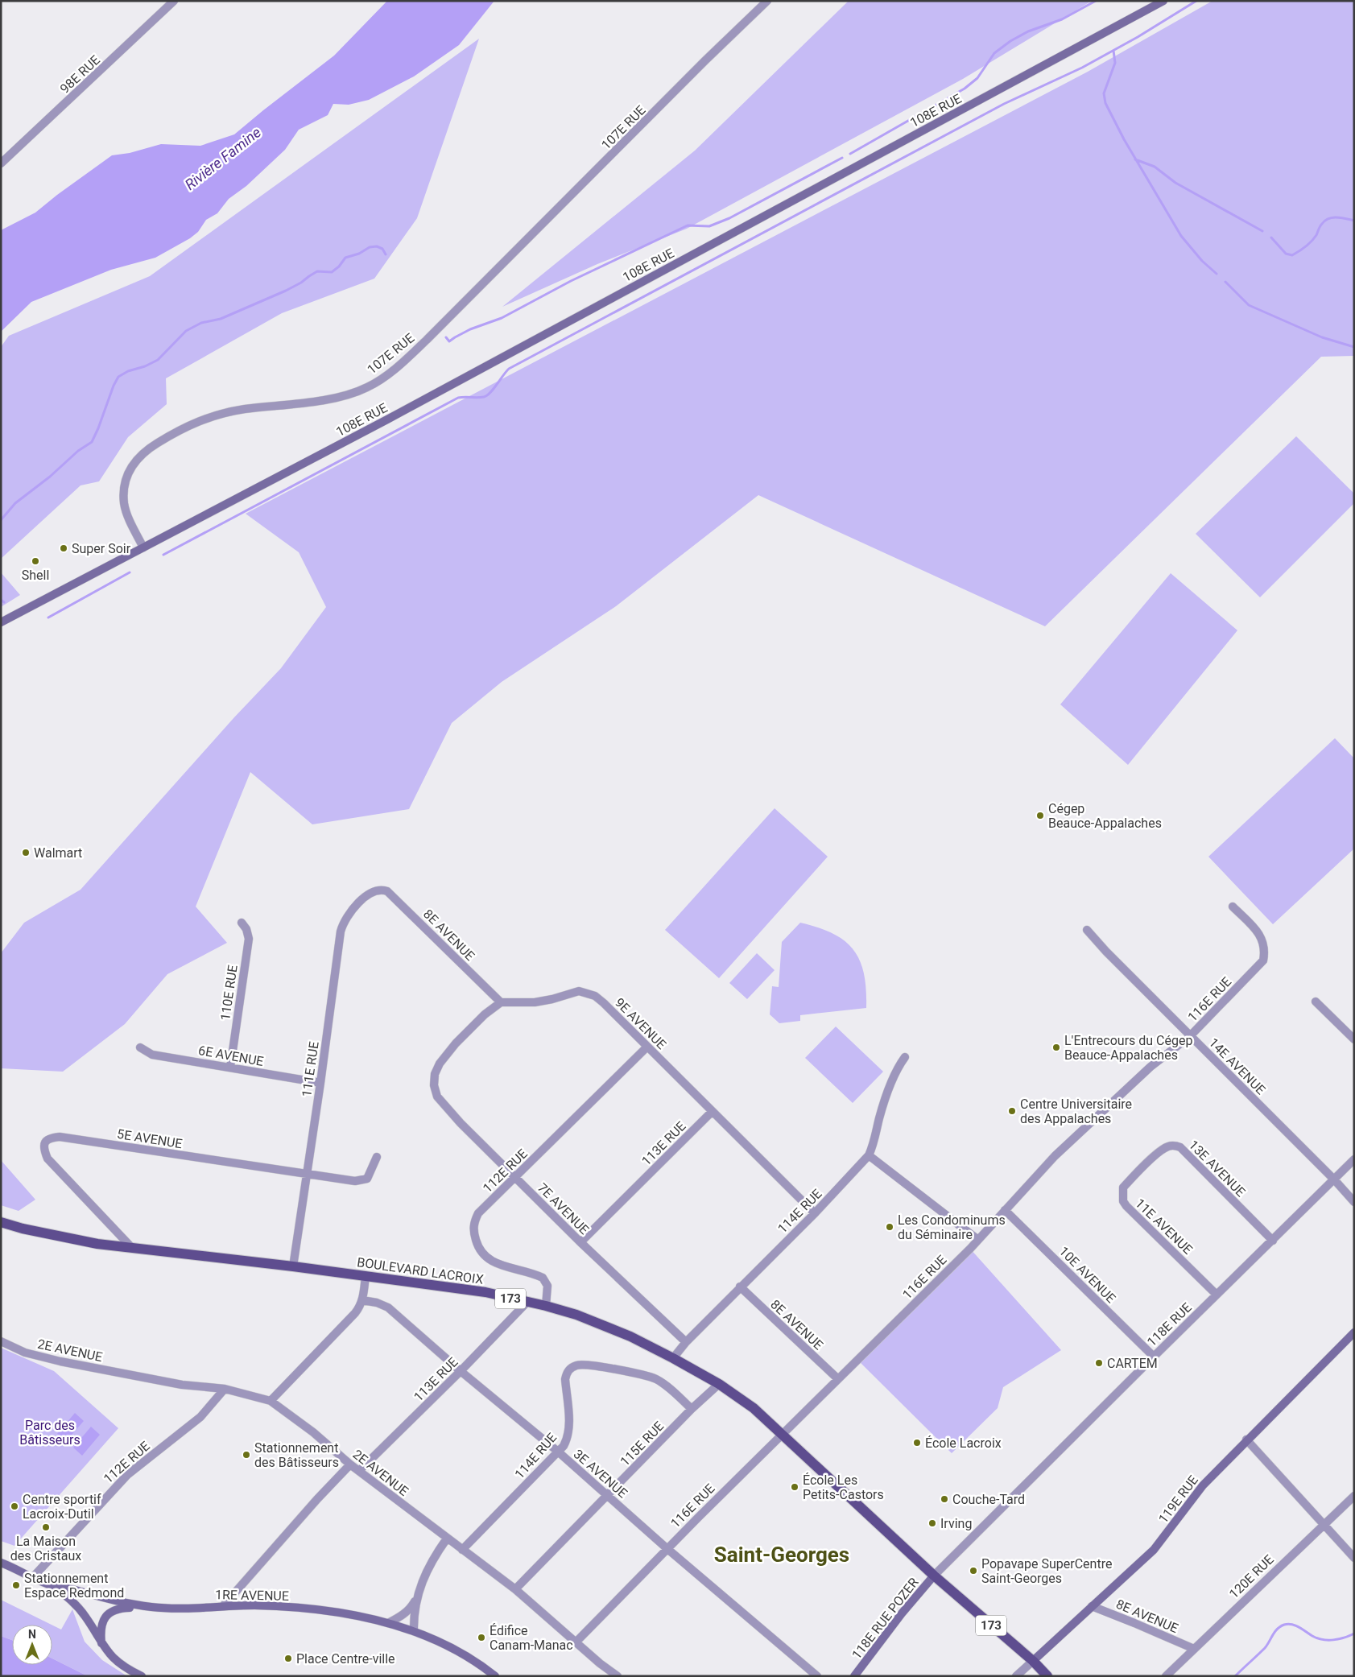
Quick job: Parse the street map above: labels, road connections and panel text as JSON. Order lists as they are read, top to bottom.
{
  "streets": {
    "main road": [
      "108E RUE",
      "BOULEVARD LACROIX",
      "173",
      "119E RUE",
      "1RE AVENUE",
      "118E RUE POZER"
    ],
    "street": [
      "98E RUE",
      "107E RUE",
      "8E AVENUE",
      "110E RUE",
      "116E RUE",
      "9E AVENUE",
      "6E AVENUE",
      "14E AVENUE",
      "111E RUE",
      "5E AVENUE",
      "113E RUE",
      "13E AVENUE",
      "112E RUE",
      "7E AVENUE",
      "114E RUE",
      "11E AVENUE",
      "10E AVENUE",
      "118E RUE",
      "2E AVENUE",
      "115E RUE",
      "3E AVENUE",
      "120E RUE"
    ]
  },
  "crossings": [
    ["108E RUE", "107E RUE"],
    ["8E AVENUE", "116E RUE"],
    ["8E AVENUE", "9E AVENUE"],
    ["8E AVENUE", "111E RUE"],
    ["8E AVENUE", "7E AVENUE"],
    ["8E AVENUE", "114E RUE"],
    ["8E AVENUE", "119E RUE"],
    ["8E AVENUE", "120E RUE"],
    ["110E RUE", "6E AVENUE"],
    ["116E RUE", "14E AVENUE"],
    ["116E RUE", "BOULEVARD LACROIX"],
    ["116E RUE", "10E AVENUE"],
    ["116E RUE", "2E AVENUE"],
    ["116E RUE", "3E AVENUE"],
    ["9E AVENUE", "113E RUE"],
    ["9E AVENUE", "112E RUE"],
    ["9E AVENUE", "7E AVENUE"],
    ["9E AVENUE", "114E RUE"],
    ["6E AVENUE", "111E RUE"],
    ["14E AVENUE", "118E RUE"],
    ["111E RUE", "5E AVENUE"],
    ["111E RUE", "BOULEVARD LACROIX"],
    ["5E AVENUE", "BOULEVARD LACROIX"],
    ["113E RUE", "7E AVENUE"],
    ["113E RUE", "BOULEVARD LACROIX"],
    ["113E RUE", "2E AVENUE"],
    ["113E RUE", "3E AVENUE"],
    ["13E AVENUE", "11E AVENUE"],
    ["13E AVENUE", "118E RUE"],
    ["112E RUE", "7E AVENUE"],
    ["112E RUE", "BOULEVARD LACROIX"],
    ["112E RUE", "2E AVENUE"],
    ["112E RUE", "1RE AVENUE"],
    ["7E AVENUE", "114E RUE"],
    ["114E RUE", "BOULEVARD LACROIX"],
    ["114E RUE", "2E AVENUE"],
    ["114E RUE", "115E RUE"],
    ["114E RUE", "3E AVENUE"],
    ["11E AVENUE", "118E RUE"],
    ["BOULEVARD LACROIX", "118E RUE"],
    ["BOULEVARD LACROIX", "115E RUE"],
    ["BOULEVARD LACROIX", "119E RUE"],
    ["BOULEVARD LACROIX", "118E RUE POZER"],
    ["10E AVENUE", "118E RUE"],
    ["118E RUE", "118E RUE POZER"],
    ["2E AVENUE", "115E RUE"],
    ["115E RUE", "3E AVENUE"]
  ],
  "districts": ["Saint-Georges"],
  "water": ["Rivière Famine"],
  "parks": ["Parc des Bâtisseurs"],
  "places": [
    "Super Soir",
    "Shell",
    "Cégep Beauce-Appalaches",
    "Walmart",
    "L'Entrecours du Cégep Beauce-Appalaches",
    "Centre Universitaire des Appalaches",
    "Les Condominums du Séminaire",
    "CARTEM",
    "École Lacroix",
    "Stationnement des Bâtisseurs",
    "École Les Petits-Castors",
    "Couche-Tard",
    "Centre sportif Lacroix-Dutil",
    "Irving",
    "La Maison des Cristaux",
    "Popavape SuperCentre Saint-Georges",
    "Stationnement Espace Redmond",
    "Édifice Canam-Manac",
    "Place Centre-ville"
  ],
  "north": "top"
}
